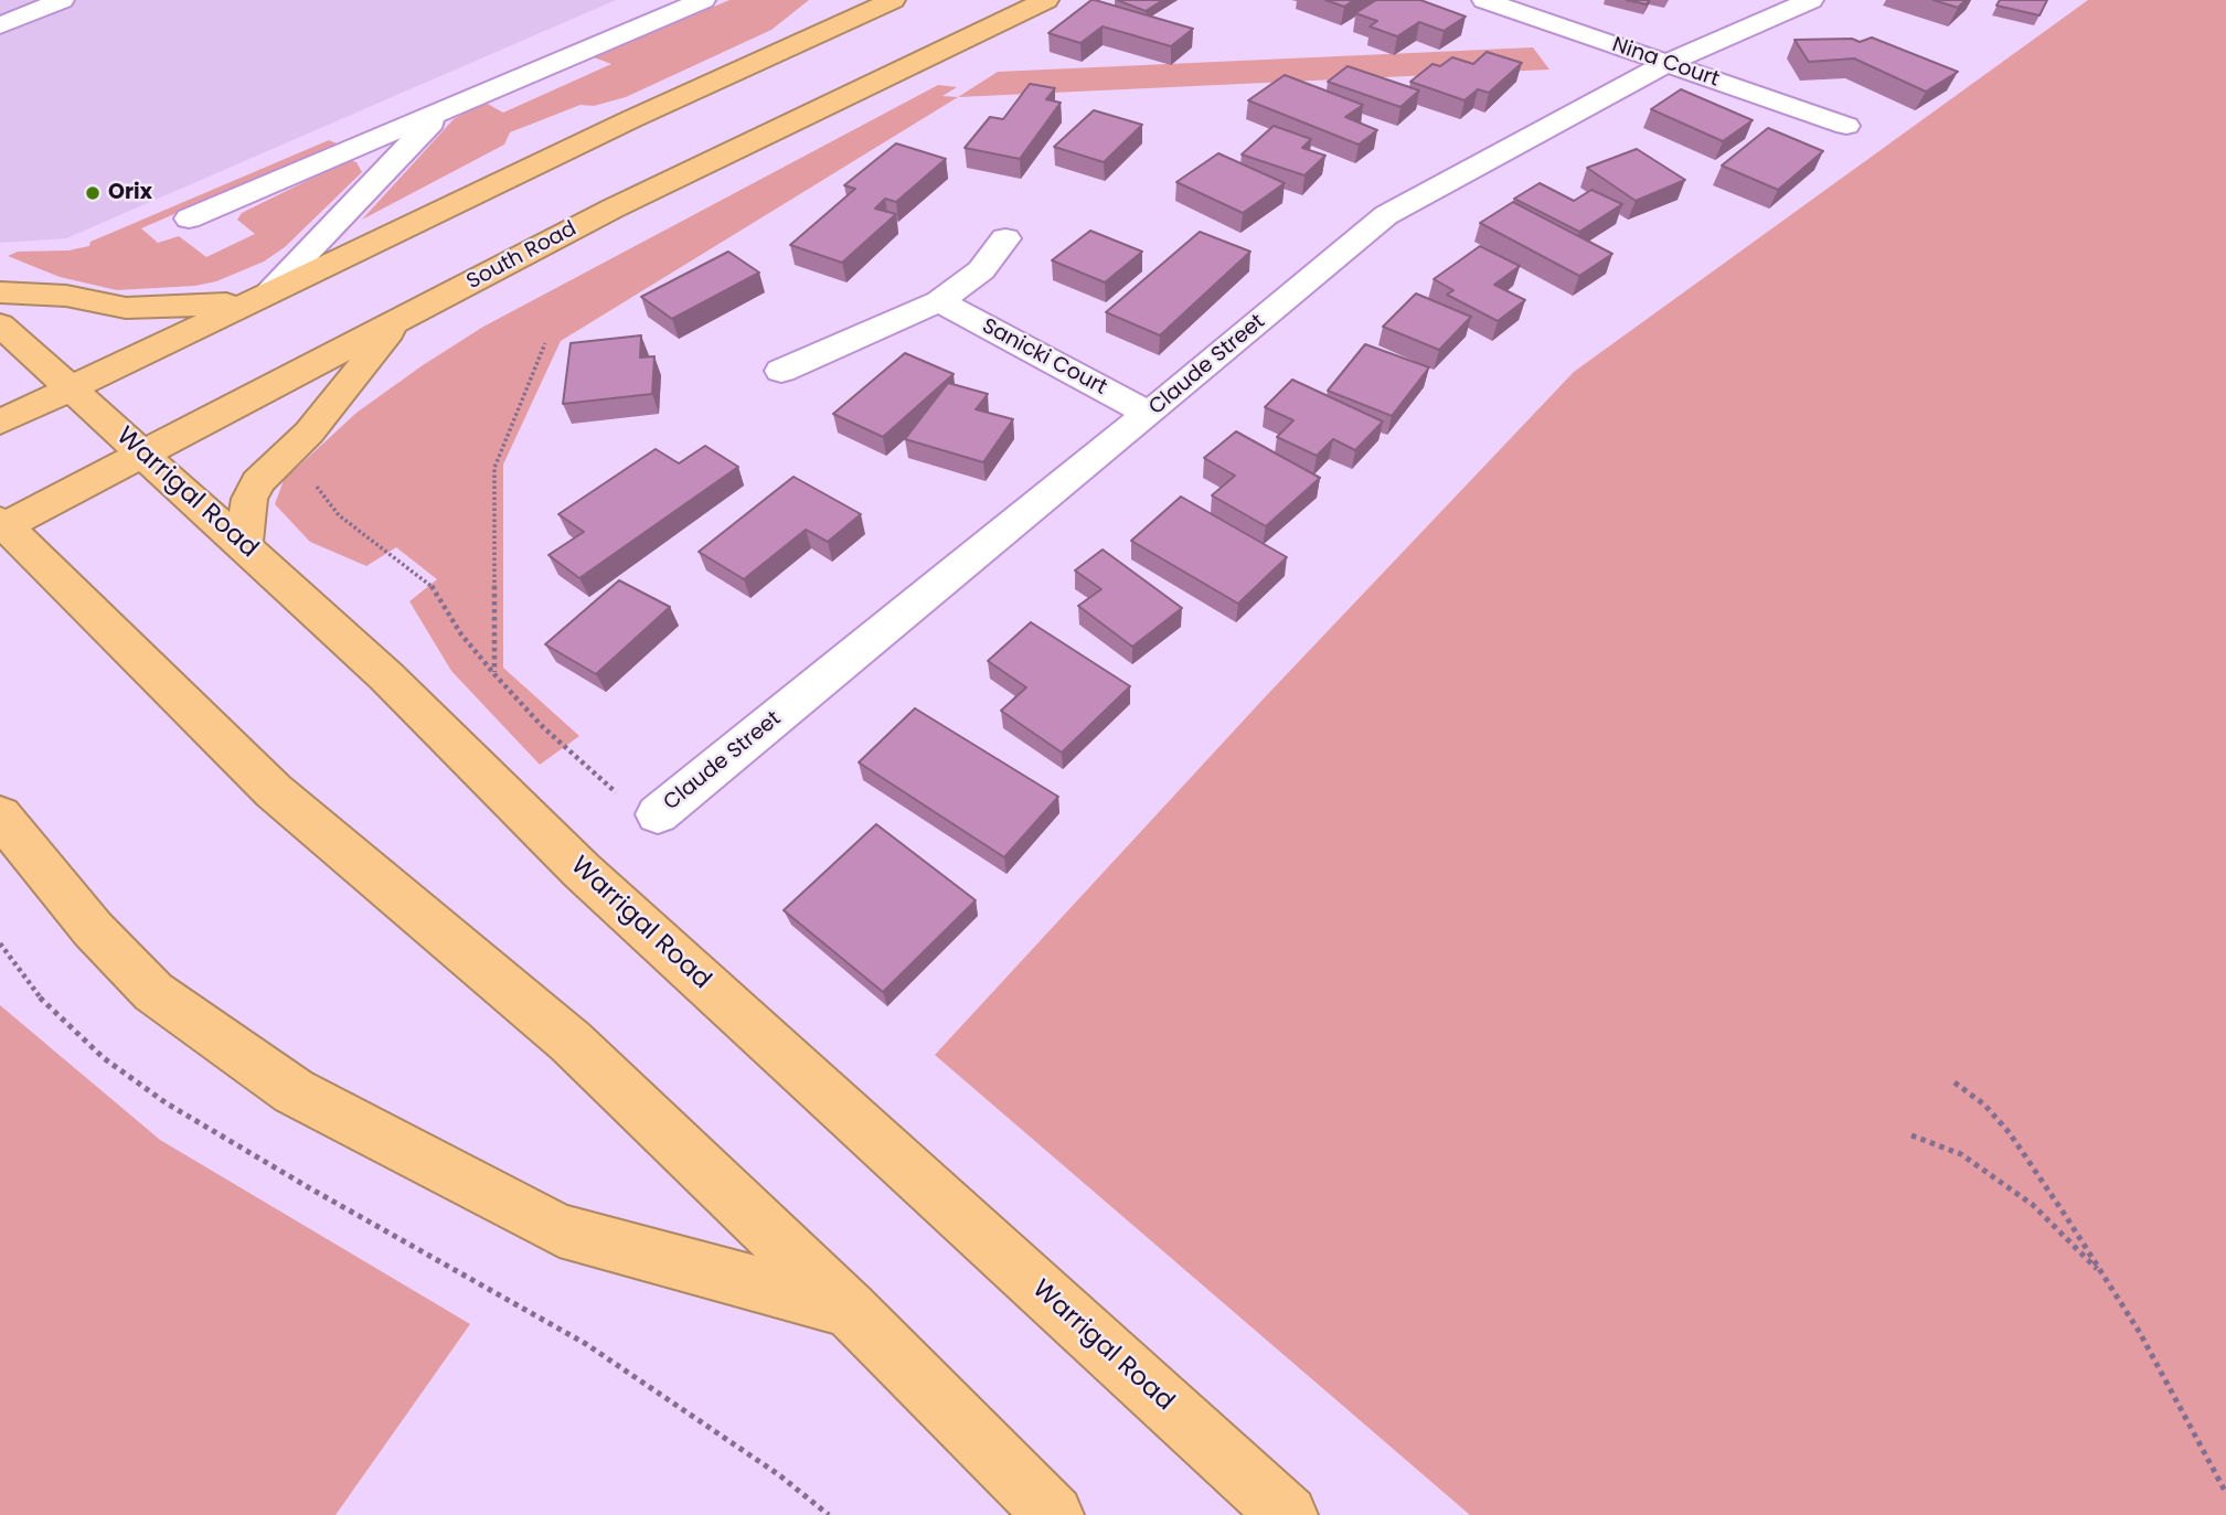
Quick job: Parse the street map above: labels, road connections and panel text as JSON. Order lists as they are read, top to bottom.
{
  "streets": {
    "highway": ["South Road", "Warrigal Road"],
    "street": ["Nina Court", "Sanicki Court", "Claude Street"]
  },
  "crossings": [
    ["Nina Court", "Claude Street"],
    ["South Road", "Warrigal Road"],
    ["Sanicki Court", "Claude Street"]
  ],
  "places": ["Orix"]
}
